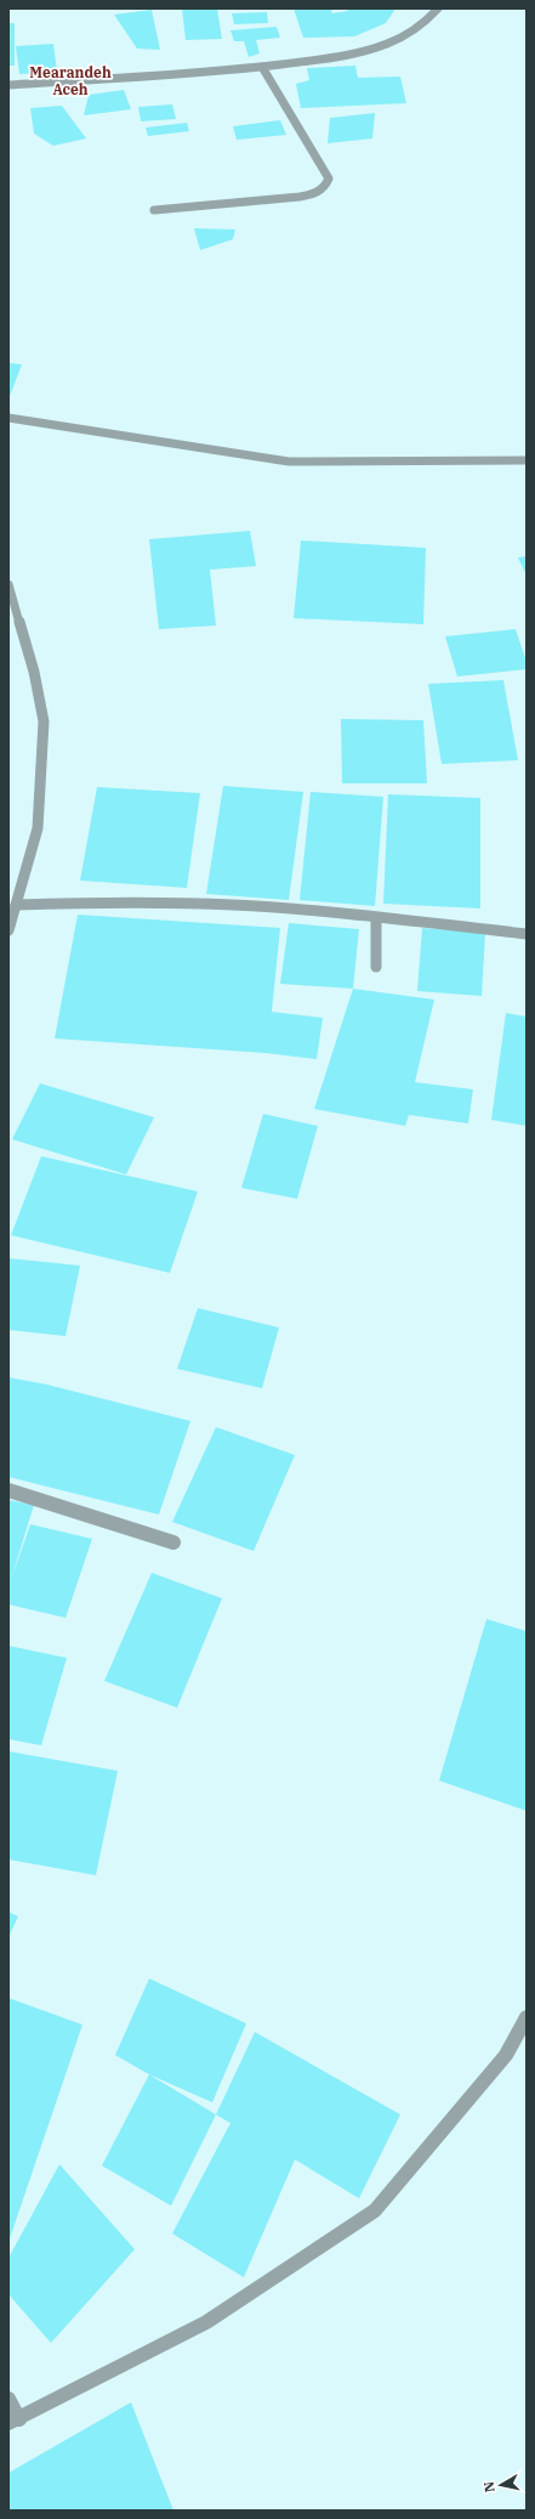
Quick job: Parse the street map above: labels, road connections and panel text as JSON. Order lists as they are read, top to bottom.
{
  "districts": ["Mearandeh Aceh"],
  "north": "left"
}
